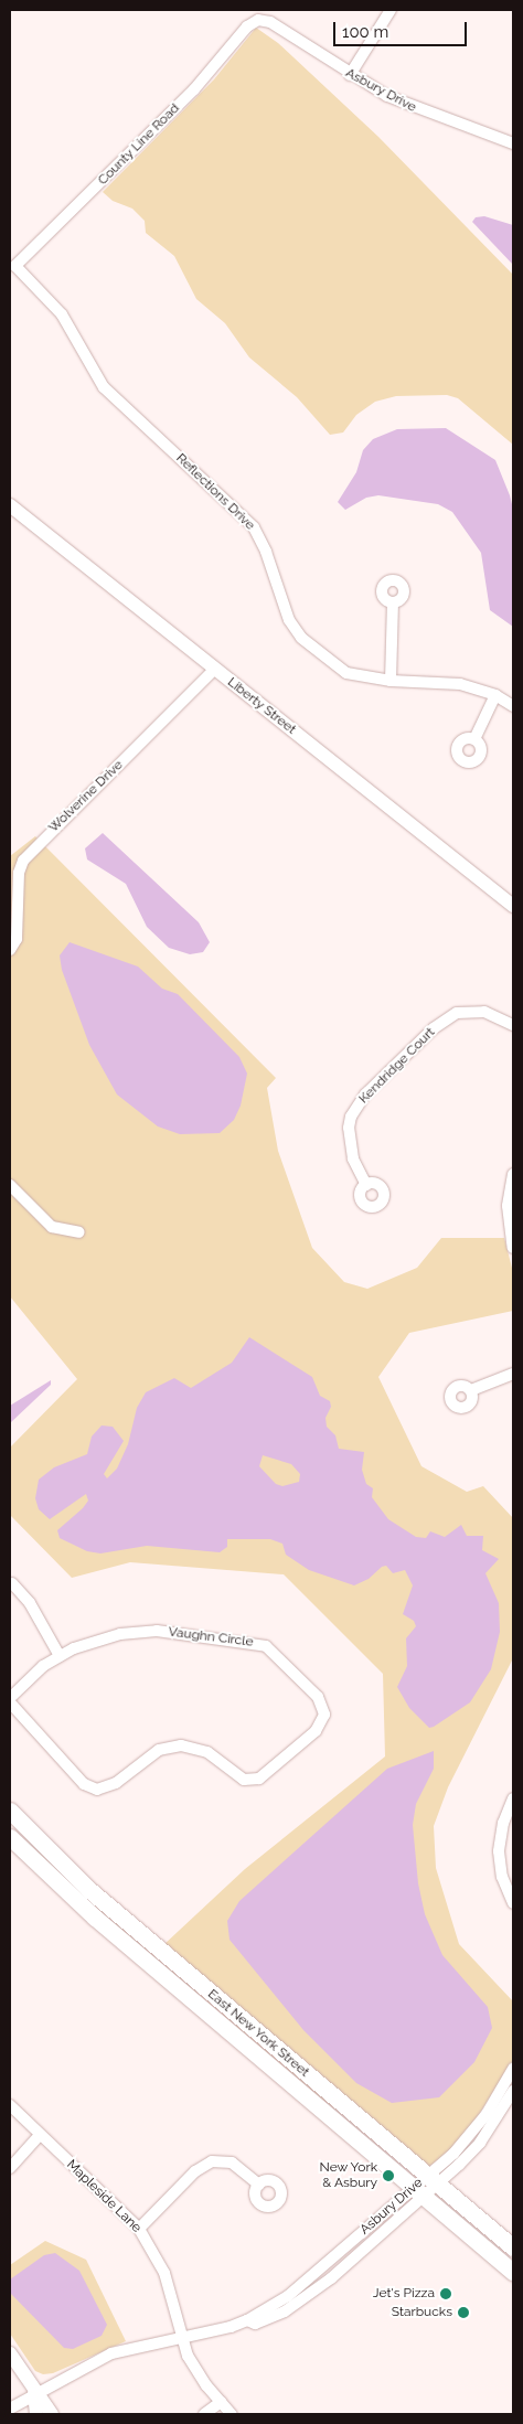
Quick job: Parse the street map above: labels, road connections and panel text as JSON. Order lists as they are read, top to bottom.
{
  "streets": {
    "main road": ["East New York Street"],
    "street": [
      "Asbury Drive",
      "County Line Road",
      "Reflections Drive",
      "Liberty Street",
      "Wolverine Drive",
      "Kendridge Court",
      "Vaughn Circle",
      "Mapleside Lane"
    ]
  },
  "crossings": [
    ["Asbury Drive", "County Line Road"],
    ["Asbury Drive", "East New York Street"],
    ["Asbury Drive", "Mapleside Lane"],
    ["County Line Road", "Reflections Drive"],
    ["Liberty Street", "Wolverine Drive"]
  ],
  "places": ["New York & Asbury", "Jet's Pizza", "Starbucks"],
  "scale_bar": "100 m"
}
